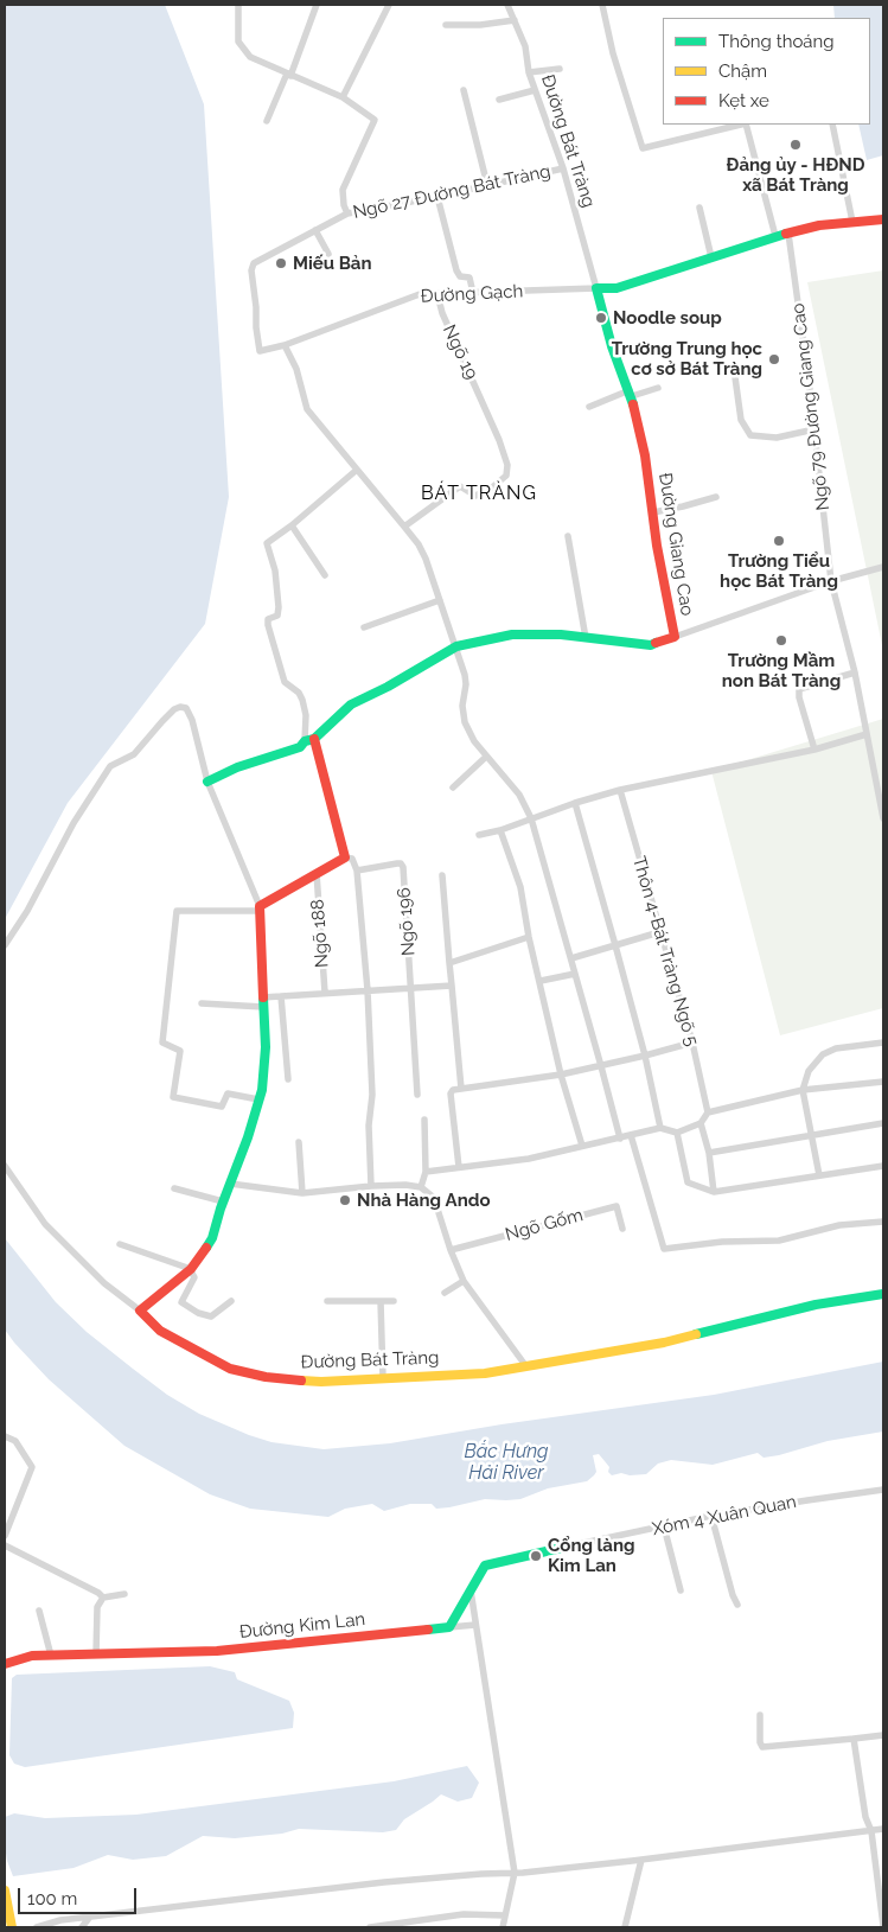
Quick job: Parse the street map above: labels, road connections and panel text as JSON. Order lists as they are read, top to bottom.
{
  "streets": {
    "street": [
      "Đường Bát Tràng",
      "Ngõ 27 Đường Bát Tràng",
      "Đường Gạch",
      "Ngõ 19",
      "Ngõ 79 Đường Giang Cao",
      "Đường Giang Cao",
      "Ngõ 196",
      "Ngõ 188",
      "Thôn 4-Bát Tràng Ngõ 5",
      "Ngõ Gốm",
      "Xóm 4 Xuân Quan",
      "Đường Kim Lan"
    ]
  },
  "crossings": [
    ["Đường Bát Tràng", "Ngõ 27 Đường Bát Tràng"],
    ["Đường Bát Tràng", "Đường Gạch"],
    ["Đường Bát Tràng", "Đường Giang Cao"],
    ["Ngõ 27 Đường Bát Tràng", "Đường Gạch"],
    ["Đường Gạch", "Ngõ 19"],
    ["Đường Gạch", "Đường Giang Cao"]
  ],
  "districts": ["BÁT TRÀNG"],
  "water": ["Bắc Hưng Hải River"],
  "places": [
    "Đảng ủy - HĐND xã Bát Tràng",
    "Miếu Bản",
    "Noodle soup",
    "Trường Trung học cơ sở Bát Tràng",
    "Trường Tiểu học Bát Tràng",
    "Trường Mầm non Bát Tràng",
    "Nhà Hàng Ando",
    "Cổng làng Kim Lan"
  ],
  "legend": ["Thông thoáng", "Chậm", "Kẹt xe"],
  "scale_bar": "100 m"
}
